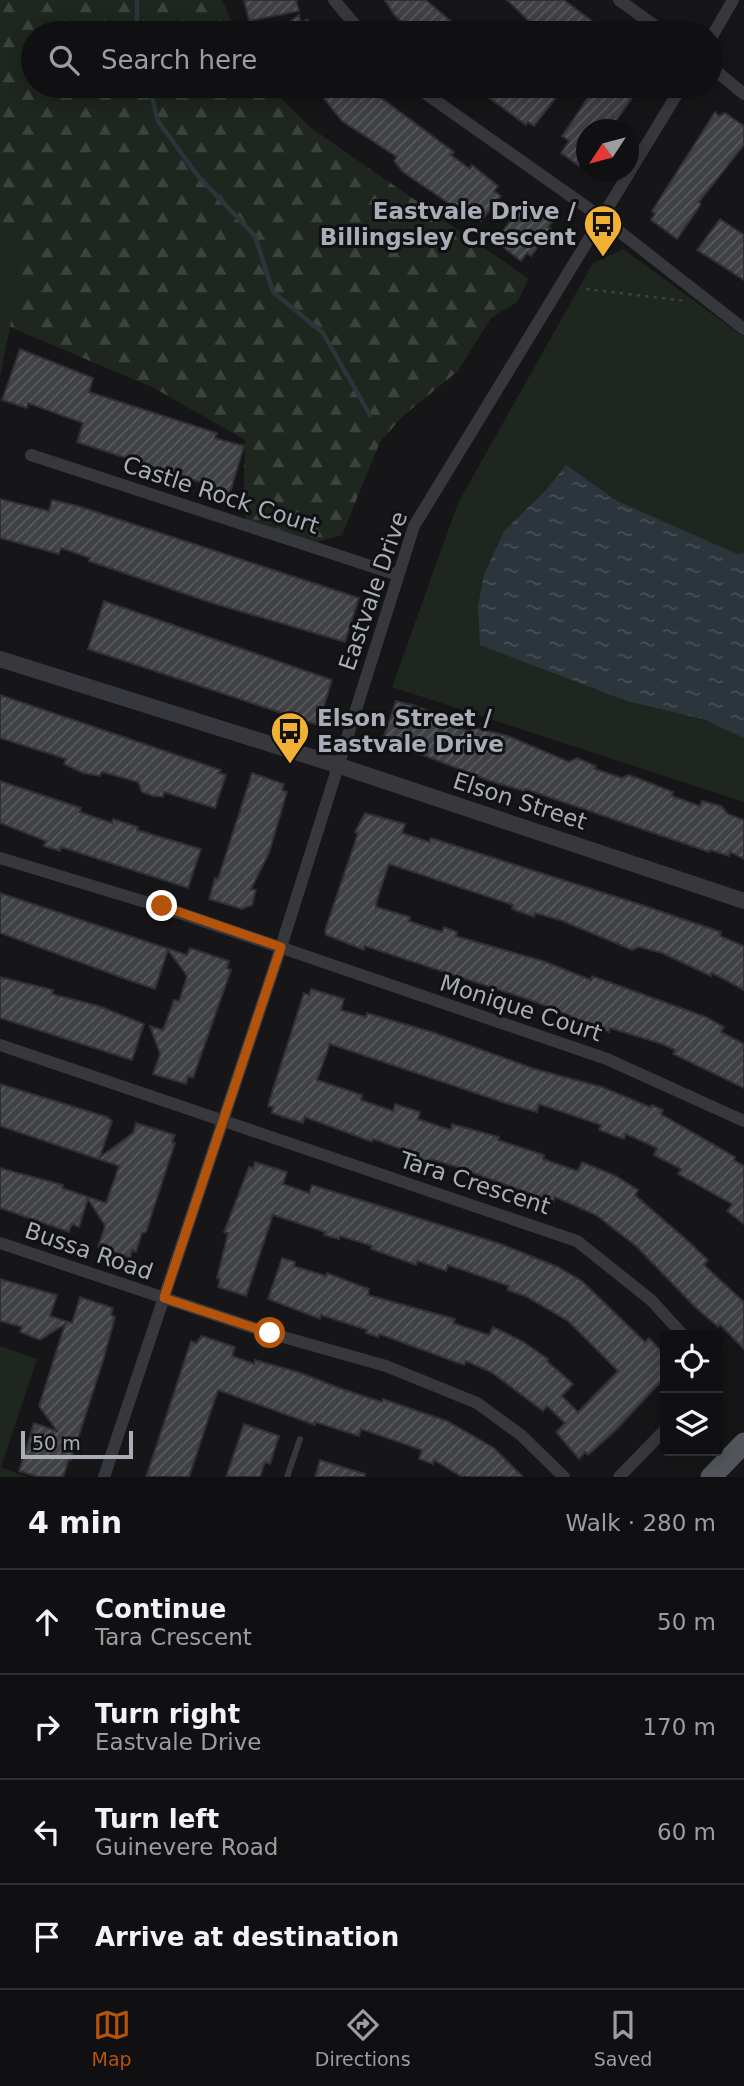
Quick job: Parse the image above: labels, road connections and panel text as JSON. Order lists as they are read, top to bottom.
{
  "streets": {
    "street": [
      "Castle Rock Court",
      "Eastvale Drive",
      "Elson Street",
      "Monique Court",
      "Tara Crescent",
      "Bussa Road"
    ]
  },
  "crossings": [
    ["Castle Rock Court", "Eastvale Drive"],
    ["Eastvale Drive", "Elson Street"],
    ["Eastvale Drive", "Monique Court"],
    ["Eastvale Drive", "Tara Crescent"],
    ["Eastvale Drive", "Bussa Road"]
  ],
  "places": {
    "bus stop": ["Eastvale Drive / Billingsley Crescent", "Elson Street / Eastvale Drive"]
  },
  "scale_bar": "50 m",
  "north": "bottom left",
  "page": {
    "search": "Search here",
    "scale": "50 m",
    "heading": ["4 min", "Walk · 280 m"],
    "list": [
      ["Continue", "Tara Crescent", "50 m"],
      ["Turn right", "Eastvale Drive", "170 m"],
      ["Turn left", "Guinevere Road", "60 m"],
      "Arrive at destination"
    ],
    "nav": ["Map", "Directions", "Saved"]
  }
}
